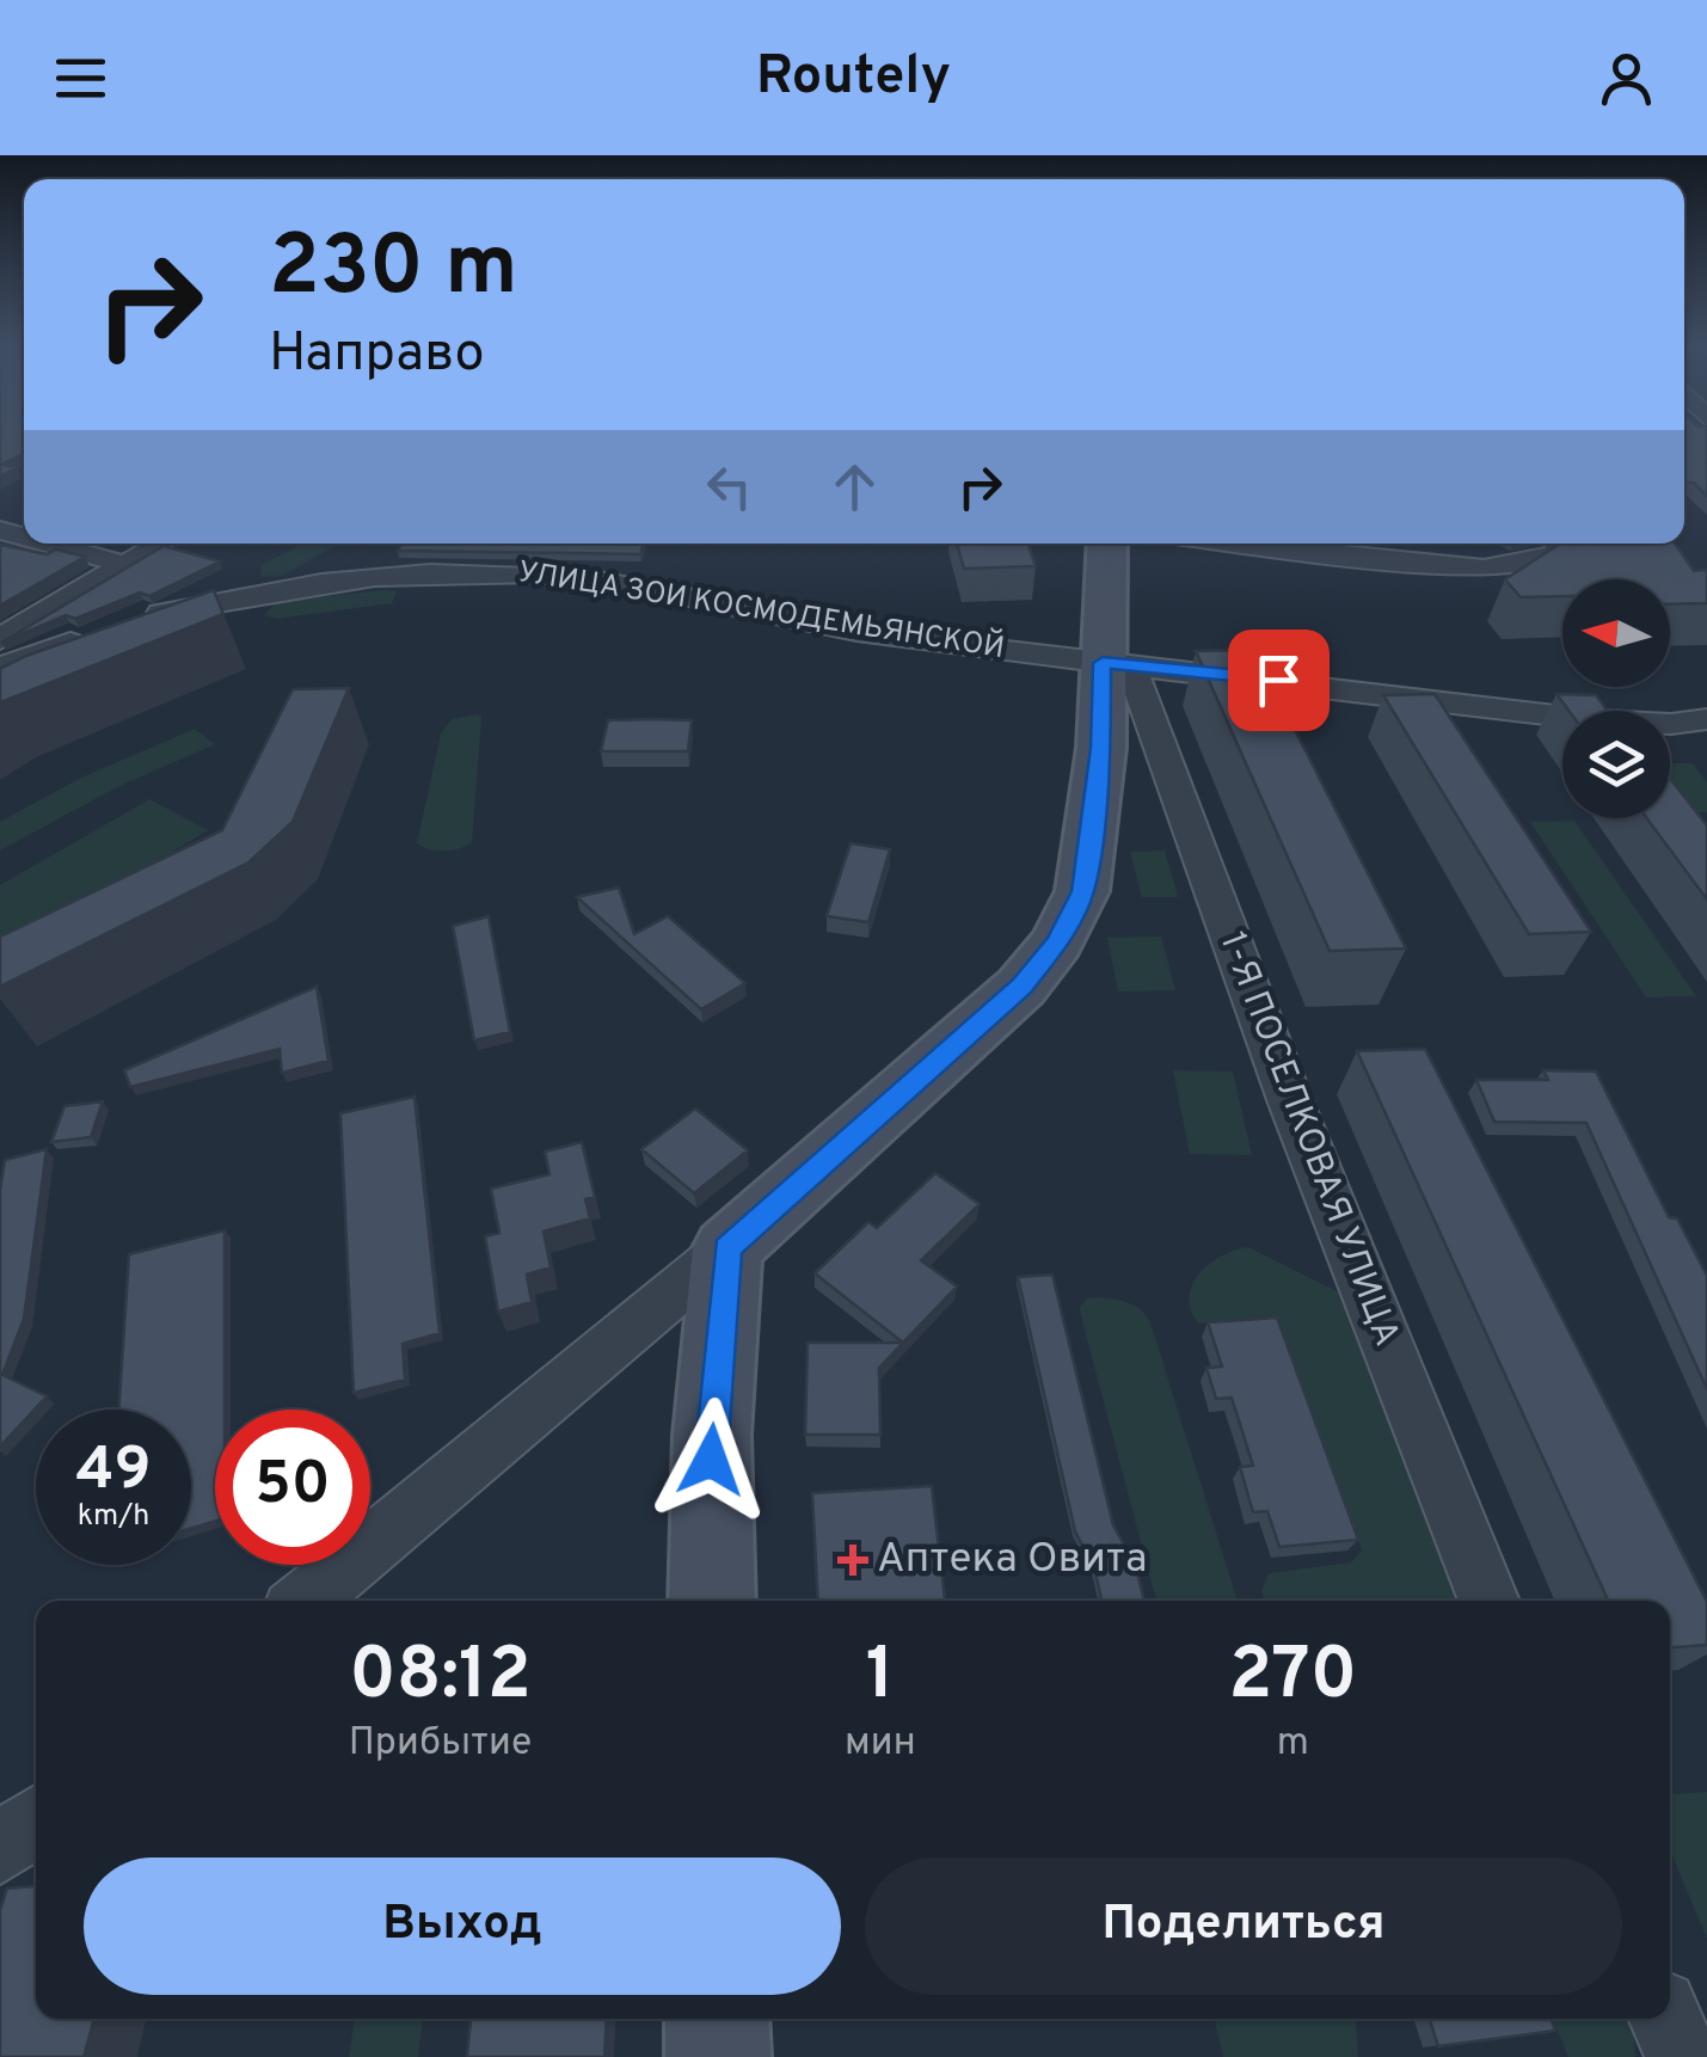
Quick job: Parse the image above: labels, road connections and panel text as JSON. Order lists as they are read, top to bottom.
{
  "streets": {
    "street": ["УЛИЦА ЗОИ КОСМОДЕМЬЯНСКОЙ", "1-Я ПОСЕЛКОВАЯ УЛИЦА"]
  },
  "crossings": [
    ["УЛИЦА ЗОИ КОСМОДЕМЬЯНСКОЙ", "1-Я ПОСЕЛКОВАЯ УЛИЦА"]
  ],
  "places": {
    "health": ["Аптека Овита"]
  },
  "north": "left",
  "page": {
    "header": "Routely",
    "turn": ["230 m", "Направо"],
    "speed": "49 km/h",
    "limit": "50",
    "eta": [
      "08:12",
      "Прибытие",
      "1",
      "мин",
      "270",
      "m"
    ],
    "buttons": ["Выход", "Поделиться"]
  }
}
